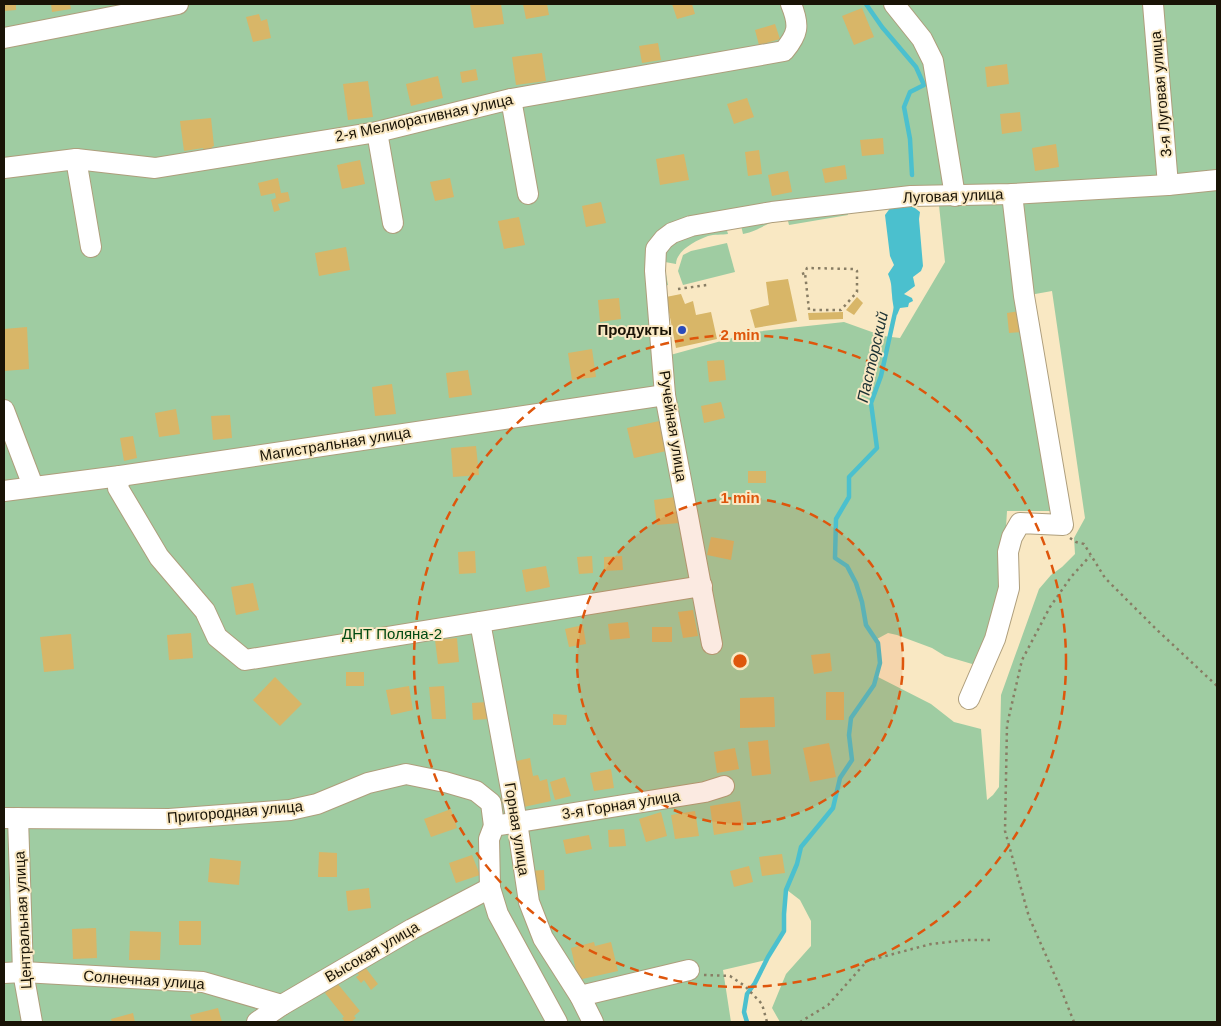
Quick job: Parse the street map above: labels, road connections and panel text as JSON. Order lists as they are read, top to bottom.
{
  "streets": {
    "street": [
      "3-я Луговая улица",
      "2-я Мелиоративная улица",
      "Луговая улица",
      "Ручейная улица",
      "Магистральная улица",
      "3-я Горная улица",
      "Пригородная улица",
      "Горная улица",
      "Центральная улица",
      "Высокая улица",
      "Солнечная улица"
    ]
  },
  "crossings": [
    ["3-я Луговая улица", "Луговая улица"],
    ["Луговая улица", "Ручейная улица"],
    ["Ручейная улица", "Магистральная улица"],
    ["3-я Горная улица", "Пригородная улица"],
    ["3-я Горная улица", "Горная улица"],
    ["Пригородная улица", "Центральная улица"],
    ["Пригородная улица", "Высокая улица"],
    ["Центральная улица", "Солнечная улица"],
    ["Высокая улица", "Солнечная улица"]
  ],
  "water": ["Пасторский"],
  "parks": ["ДНТ Поляна-2"],
  "places": ["Продукты"],
  "rings": ["2 min", "1 min"]
}
